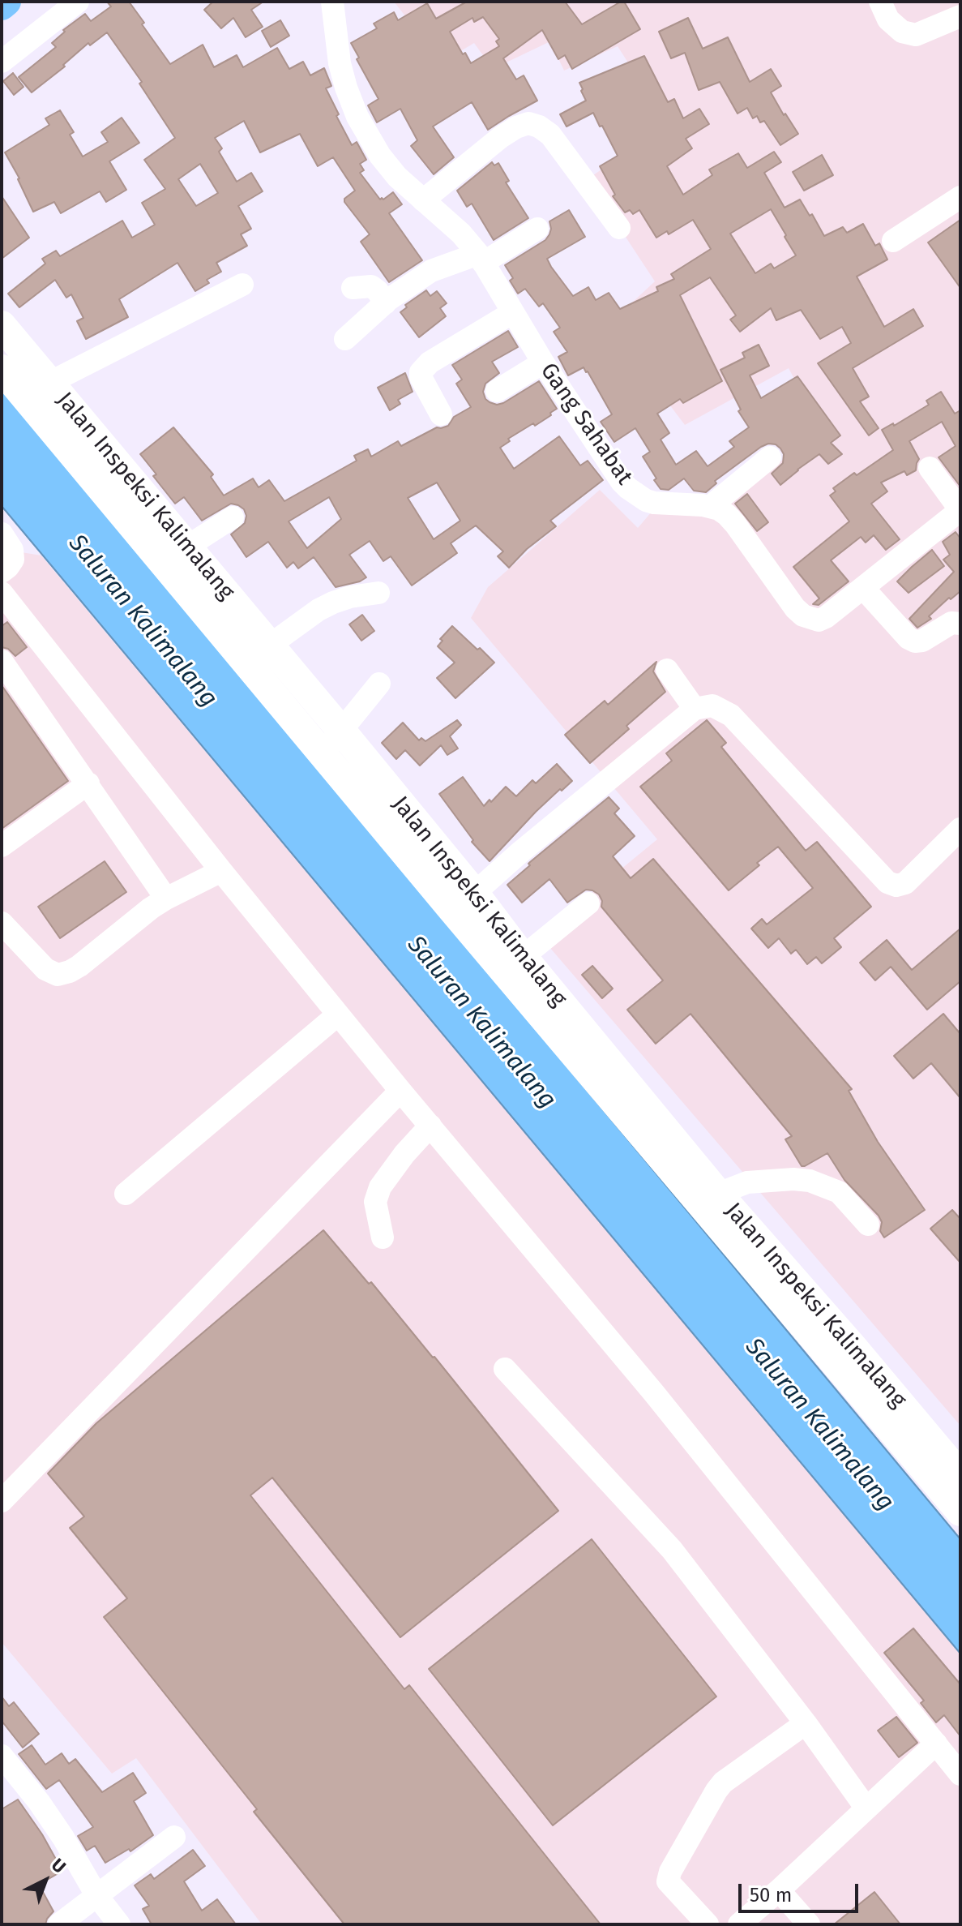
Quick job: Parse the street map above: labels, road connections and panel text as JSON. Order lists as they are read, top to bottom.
{
  "streets": {
    "main road": ["Jalan Inspeksi Kalimalang"],
    "street": ["Gang Sahabat"]
  },
  "water": ["Saluran Kalimalang"],
  "scale_bar": "50 m",
  "north": "top right"
}
